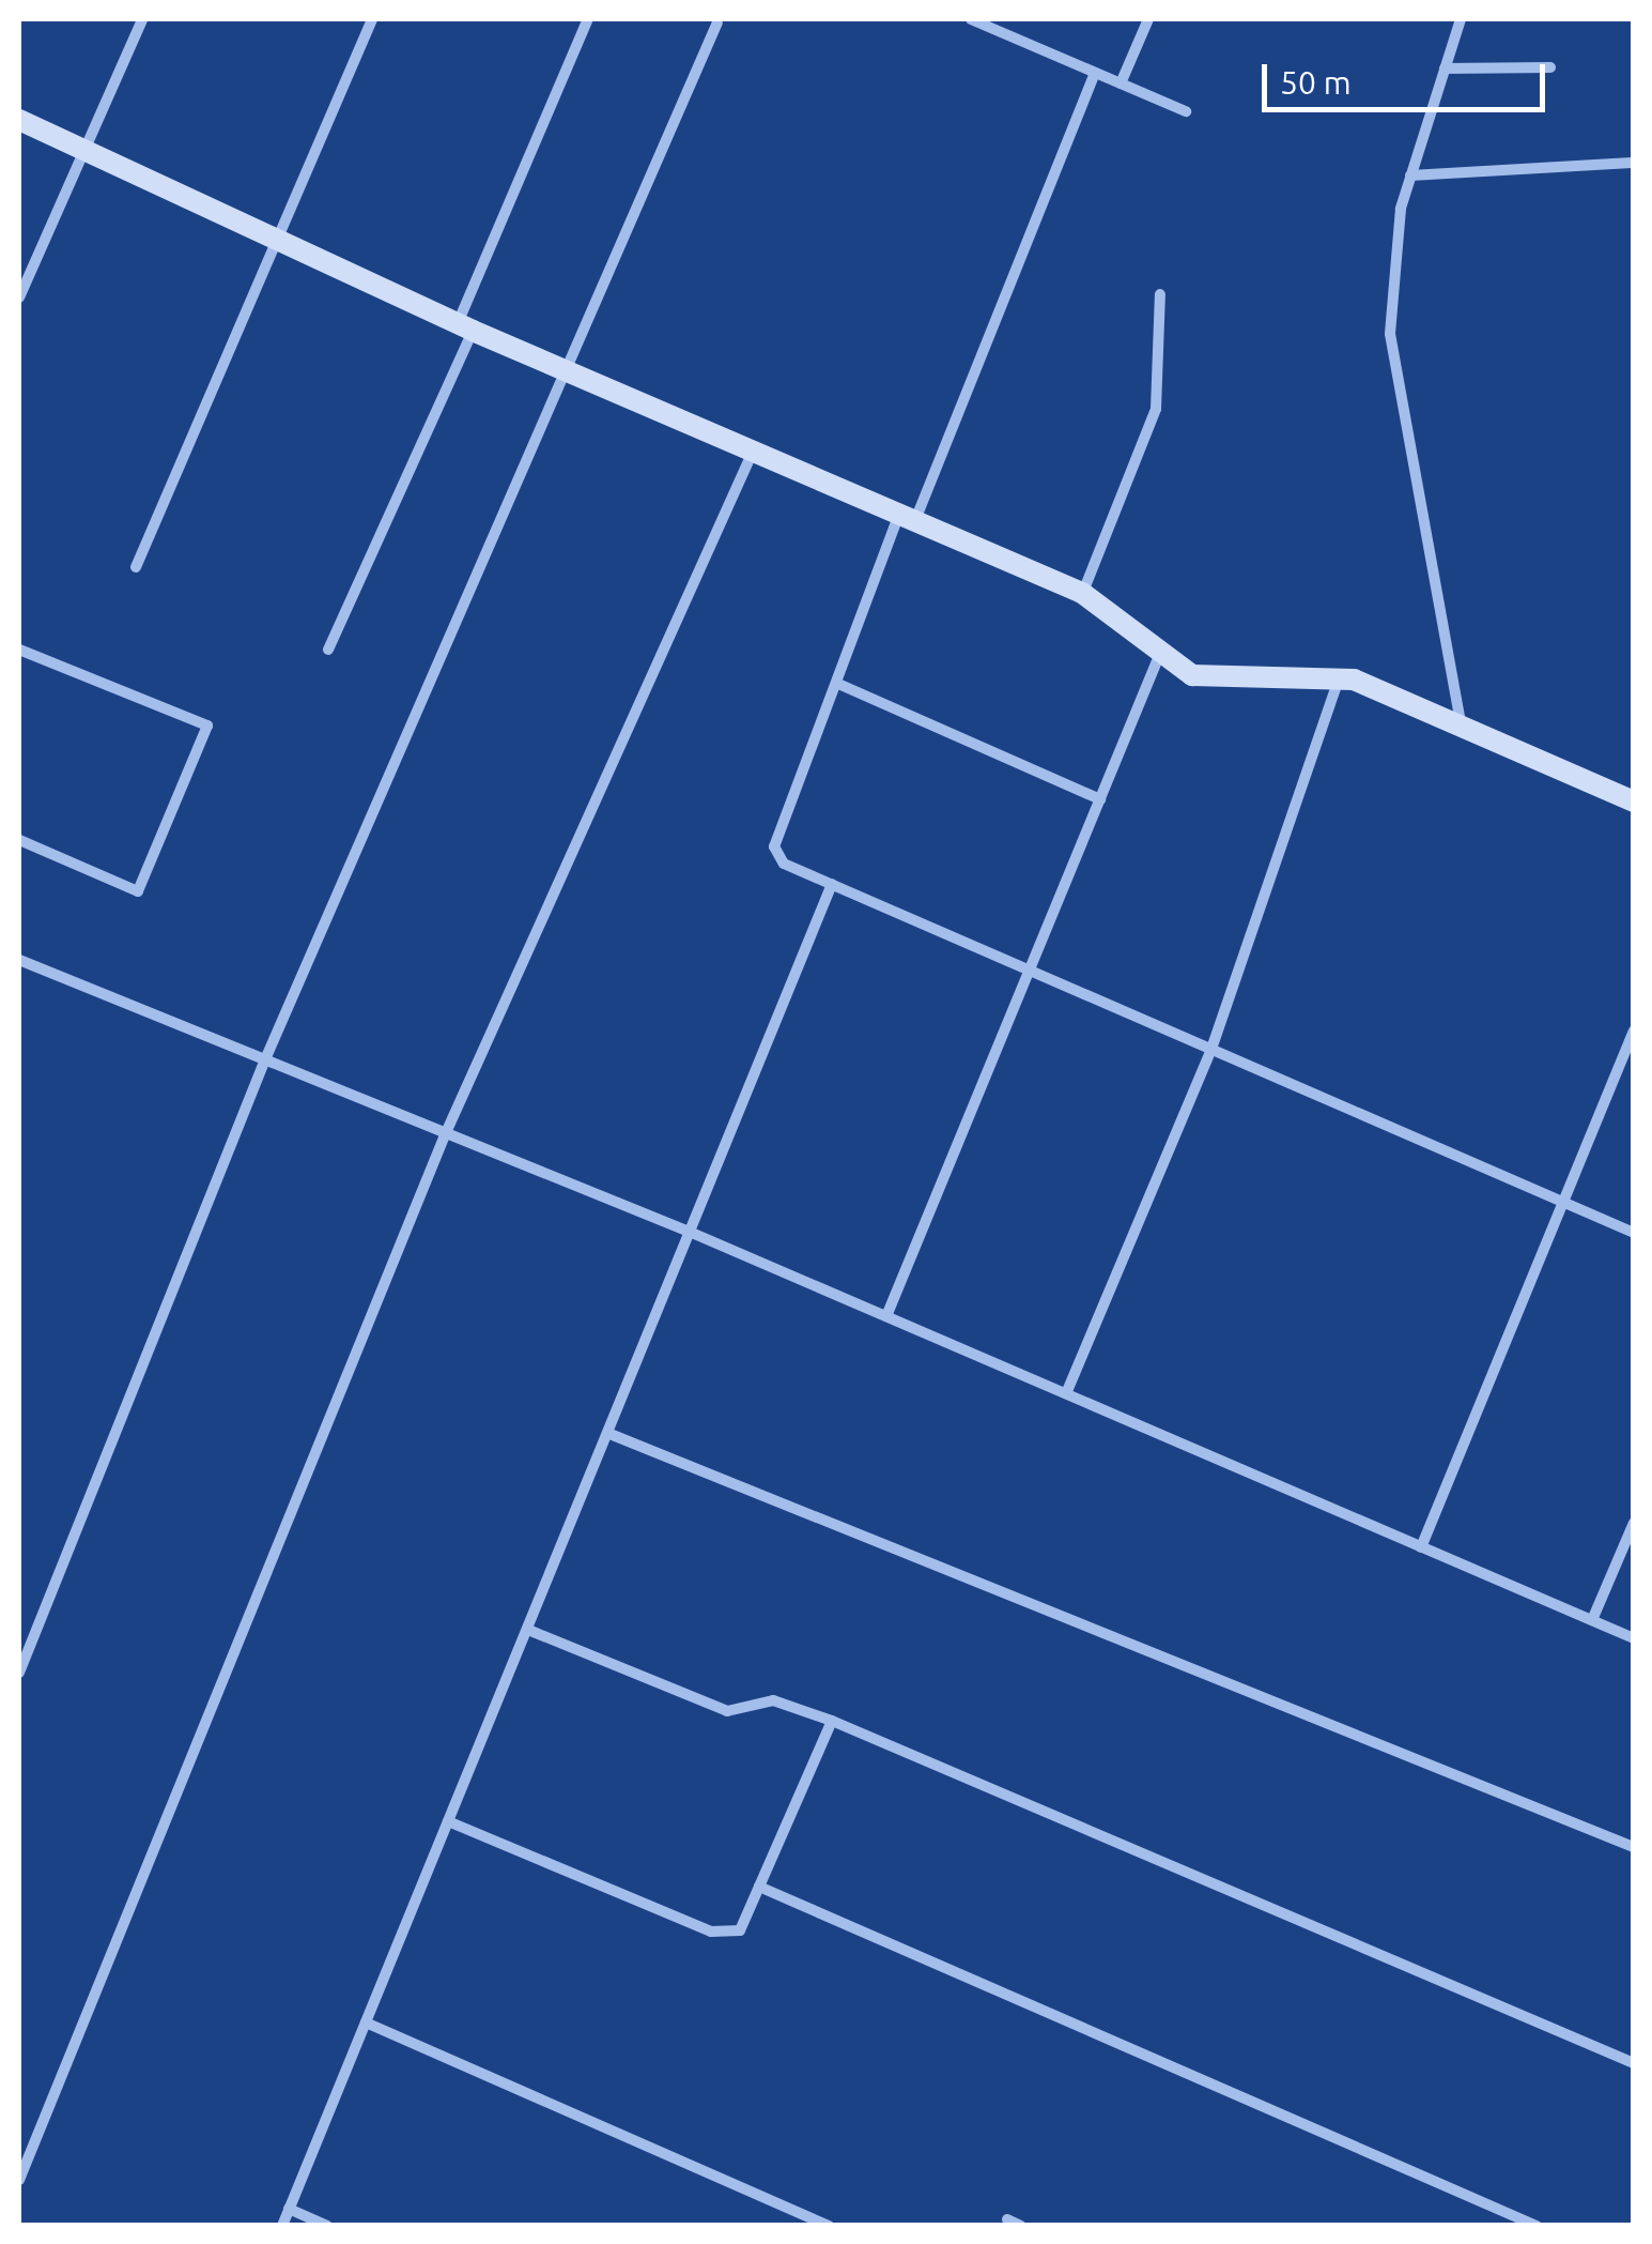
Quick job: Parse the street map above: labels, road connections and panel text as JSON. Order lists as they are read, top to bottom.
{
  "scale_bar": "50 m"
}
